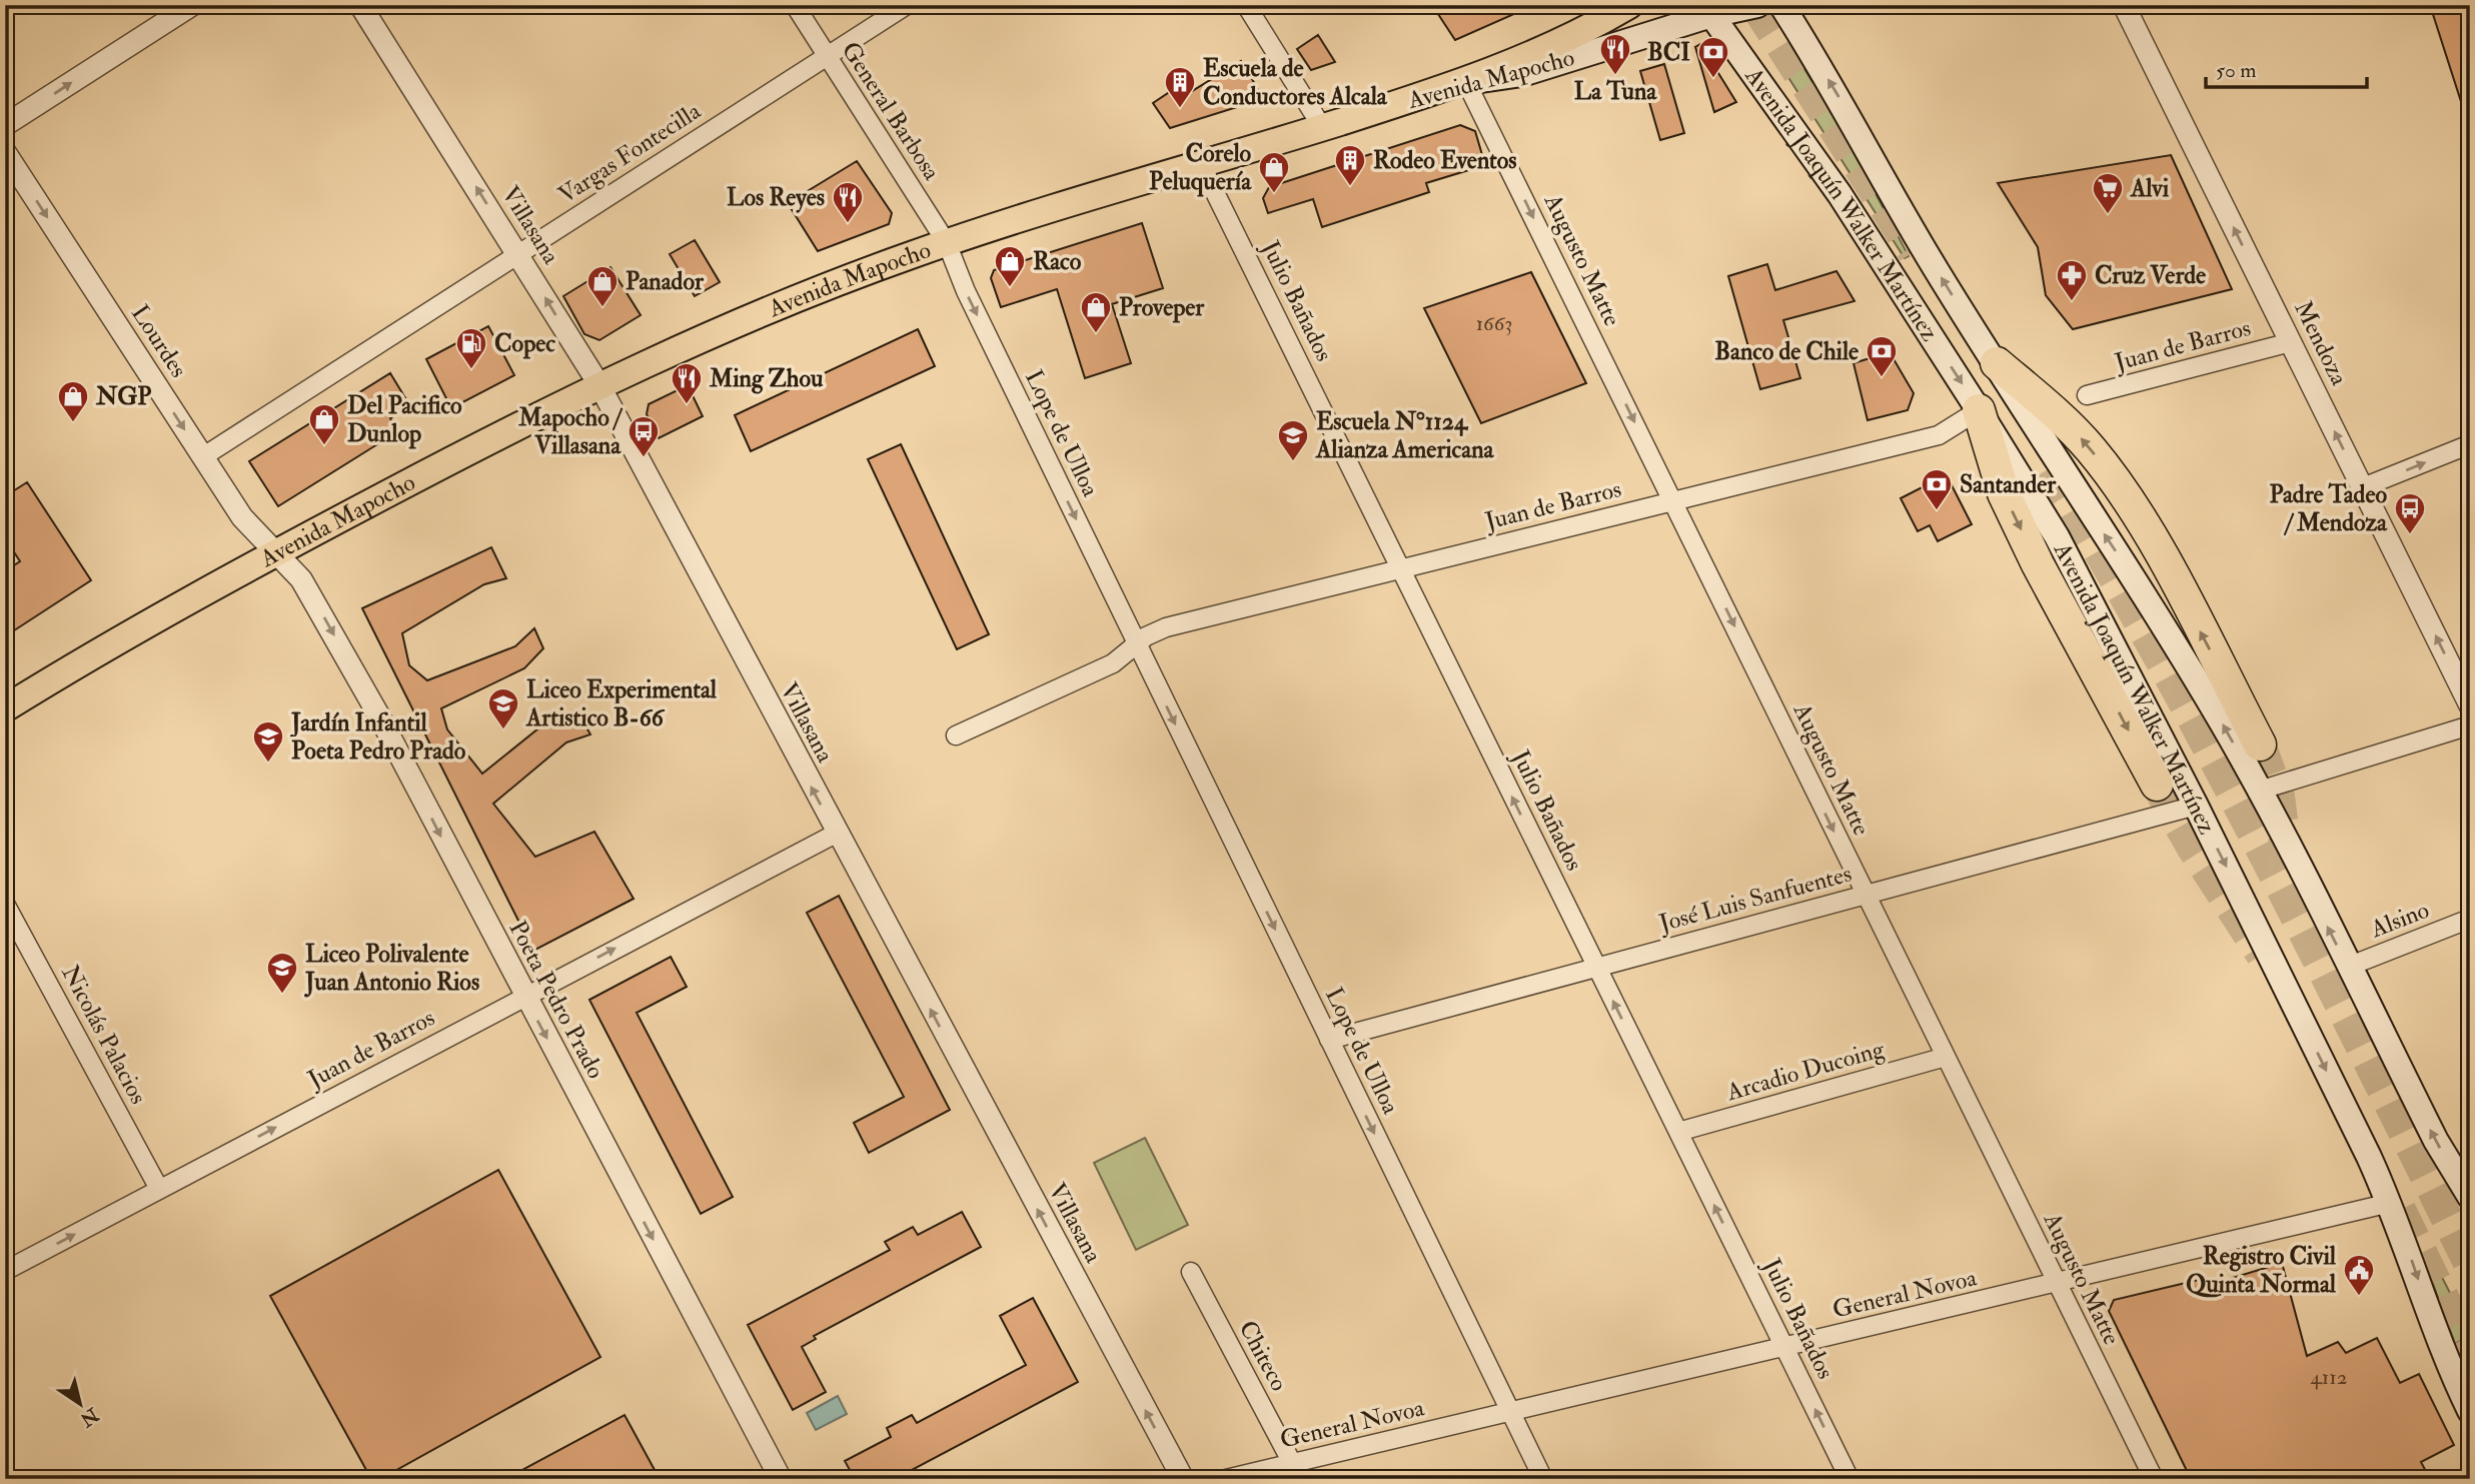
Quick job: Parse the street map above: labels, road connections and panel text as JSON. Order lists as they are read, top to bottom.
{
  "streets": {
    "main road": ["Avenida Mapocho", "Avenida Joaquín Walker Martínez"],
    "street": [
      "General Barbosa",
      "Vargas Fontecilla",
      "Villasana",
      "Augusto Matte",
      "Julio Bañados",
      "Lourdes",
      "Mendoza",
      "Juan de Barros",
      "Lope de Ulloa",
      "José Luis Sanfuentes",
      "Alsino",
      "Poeta Pedro Prado",
      "Nicolás Palacios",
      "Arcadio Ducoing",
      "General Novoa",
      "Chiteco"
    ]
  },
  "crossings": [
    ["Avenida Mapocho", "General Barbosa"],
    ["Avenida Mapocho", "Avenida Joaquín Walker Martínez"],
    ["Avenida Mapocho", "Villasana"],
    ["Avenida Mapocho", "Augusto Matte"],
    ["Avenida Mapocho", "Julio Bañados"],
    ["Avenida Mapocho", "Lourdes"],
    ["Avenida Mapocho", "Lope de Ulloa"],
    ["Avenida Mapocho", "Poeta Pedro Prado"],
    ["General Barbosa", "Vargas Fontecilla"],
    ["General Barbosa", "Lope de Ulloa"],
    ["Vargas Fontecilla", "Villasana"],
    ["Vargas Fontecilla", "Lourdes"],
    ["Avenida Joaquín Walker Martínez", "Juan de Barros"],
    ["Avenida Joaquín Walker Martínez", "José Luis Sanfuentes"],
    ["Avenida Joaquín Walker Martínez", "Alsino"],
    ["Avenida Joaquín Walker Martínez", "General Novoa"],
    ["Villasana", "Juan de Barros"],
    ["Augusto Matte", "Juan de Barros"],
    ["Augusto Matte", "José Luis Sanfuentes"],
    ["Augusto Matte", "Arcadio Ducoing"],
    ["Augusto Matte", "General Novoa"],
    ["Julio Bañados", "Juan de Barros"],
    ["Julio Bañados", "José Luis Sanfuentes"],
    ["Julio Bañados", "Arcadio Ducoing"],
    ["Julio Bañados", "General Novoa"],
    ["Lourdes", "Poeta Pedro Prado"],
    ["Mendoza", "Juan de Barros"],
    ["Juan de Barros", "Lope de Ulloa"],
    ["Juan de Barros", "Poeta Pedro Prado"],
    ["Juan de Barros", "Nicolás Palacios"],
    ["Lope de Ulloa", "José Luis Sanfuentes"],
    ["Lope de Ulloa", "General Novoa"],
    ["General Novoa", "Chiteco"]
  ],
  "one_way": [
    "Villasana",
    "Augusto Matte",
    "Julio Bañados",
    "Lourdes",
    "Mendoza",
    "Juan de Barros",
    "Lope de Ulloa",
    "Poeta Pedro Prado"
  ],
  "places": {
    "restaurant": ["La Tuna", "Los Reyes", "Ming Zhou"],
    "bank": ["BCI", "Banco de Chile", "Santander"],
    "building": ["Escuela de Conductores Alcala", "Rodeo Eventos"],
    "shop": [
      "Corelo Peluquería",
      "Raco",
      "Panador",
      "Proveper",
      "NGP",
      "Del Pacifico Dunlop"
    ],
    "supermarket": ["Alvi"],
    "pharmacy": ["Cruz Verde"],
    "fuel station": ["Copec"],
    "bus stop": ["Mapocho / Villasana", "Padre Tadeo / Mendoza"],
    "school or university": [
      "Escuela N°1124 Alianza Americana",
      "Liceo Experimental Artistico B-66",
      "Jardín Infantil Poeta Pedro Prado",
      "Liceo Polivalente Juan Antonio Rios"
    ],
    "public building": ["Registro Civil Quinta Normal"]
  },
  "house_numbers": ["1663", "4112"],
  "scale_bar": "50 m",
  "north": "bottom right"
}
